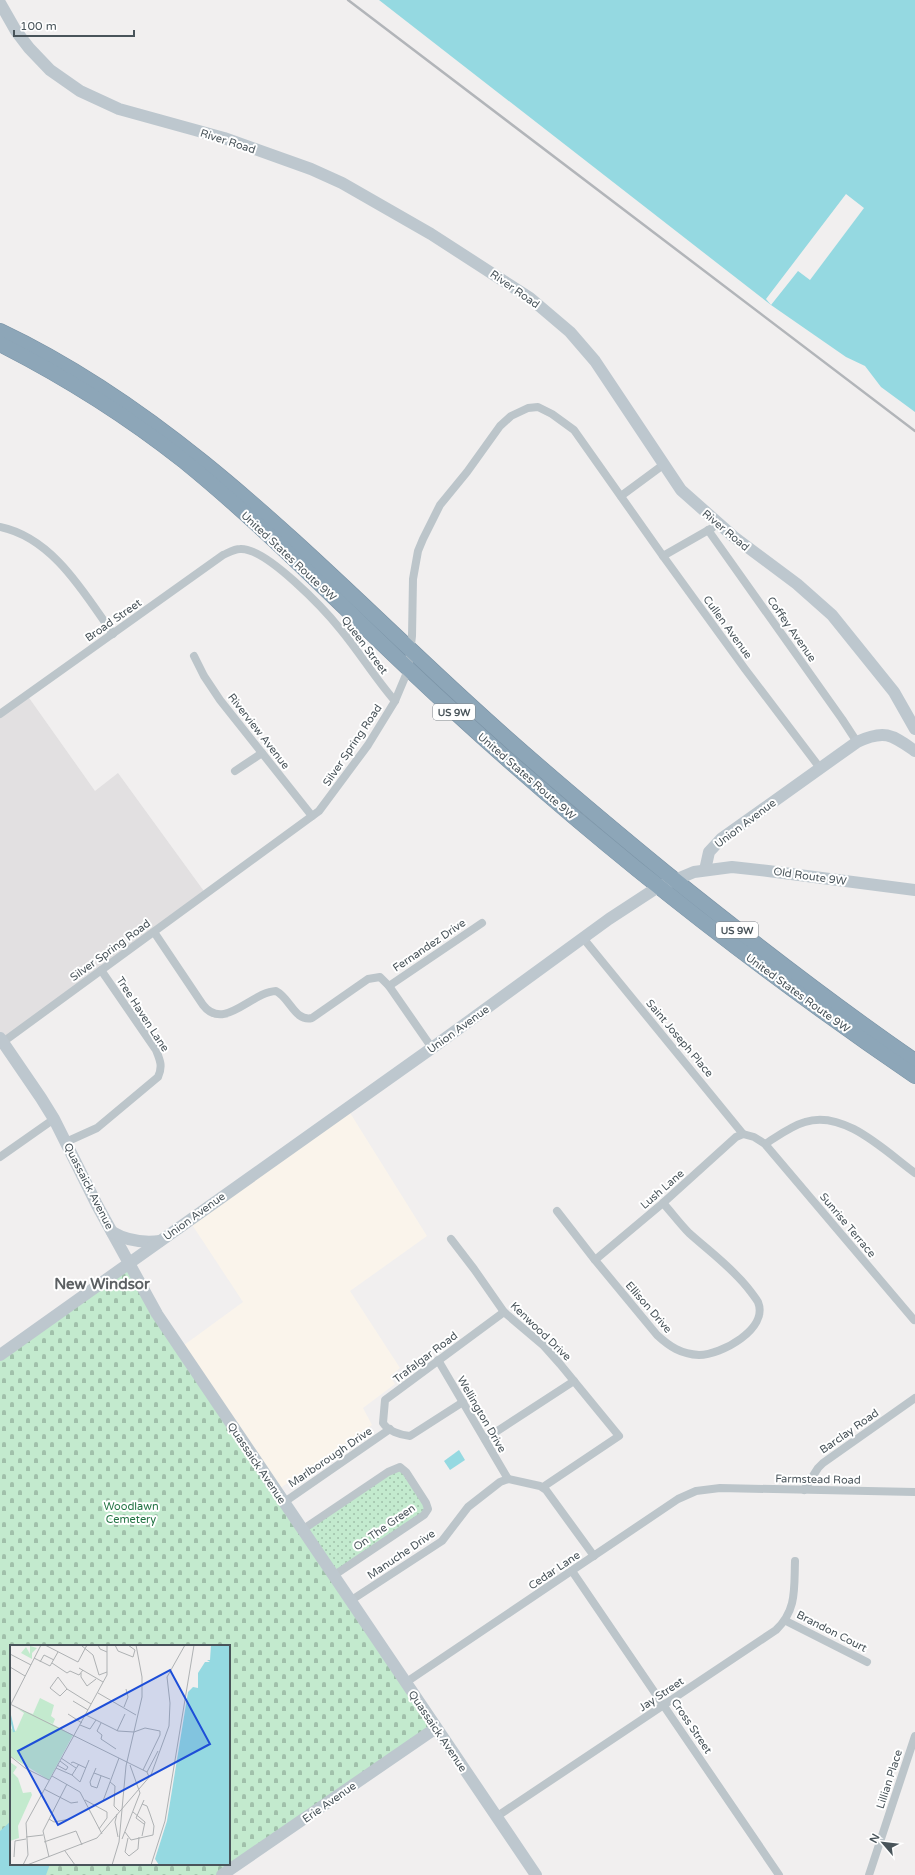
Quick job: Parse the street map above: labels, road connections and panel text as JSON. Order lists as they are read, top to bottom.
{
  "streets": {
    "highway": ["United States Route 9W", "US 9W"],
    "street": [
      "River Road",
      "Broad Street",
      "Cullen Avenue",
      "Coffey Avenue",
      "Queen Street",
      "Riverview Avenue",
      "Silver Spring Road",
      "Union Avenue",
      "Old Route 9W",
      "Fernandez Drive",
      "Tree Haven Lane",
      "Saint Joseph Place",
      "Quassaick Avenue",
      "Lush Lane",
      "Sunrise Terrace",
      "Ellison Drive",
      "Kenwood Drive",
      "Trafalgar Road",
      "Wellington Drive",
      "Barclay Road",
      "Marlborough Drive",
      "Farmstead Road",
      "On The Green",
      "Manuche Drive",
      "Cedar Lane",
      "Brandon Court",
      "Jay Street",
      "Cross Street",
      "Lillian Place",
      "Erie Avenue"
    ]
  },
  "crossings": [
    ["United States Route 9W", "Silver Spring Road"],
    ["United States Route 9W", "Union Avenue"],
    ["Broad Street", "Queen Street"],
    ["Cullen Avenue", "Silver Spring Road"],
    ["Cullen Avenue", "Union Avenue"],
    ["Coffey Avenue", "Union Avenue"],
    ["Queen Street", "Silver Spring Road"],
    ["Riverview Avenue", "Silver Spring Road"],
    ["Silver Spring Road", "Fernandez Drive"],
    ["Silver Spring Road", "Tree Haven Lane"],
    ["Silver Spring Road", "Quassaick Avenue"],
    ["Union Avenue", "Old Route 9W"],
    ["Union Avenue", "Saint Joseph Place"],
    ["Union Avenue", "Quassaick Avenue"],
    ["Tree Haven Lane", "Quassaick Avenue"],
    ["Saint Joseph Place", "Lush Lane"],
    ["Saint Joseph Place", "Sunrise Terrace"],
    ["Quassaick Avenue", "Marlborough Drive"],
    ["Quassaick Avenue", "On The Green"],
    ["Quassaick Avenue", "Manuche Drive"],
    ["Quassaick Avenue", "Cedar Lane"],
    ["Quassaick Avenue", "Jay Street"],
    ["Quassaick Avenue", "Erie Avenue"],
    ["Lush Lane", "Ellison Drive"],
    ["Kenwood Drive", "Trafalgar Road"],
    ["Trafalgar Road", "Wellington Drive"],
    ["Trafalgar Road", "Marlborough Drive"],
    ["Wellington Drive", "Manuche Drive"],
    ["Barclay Road", "Farmstead Road"],
    ["Farmstead Road", "Cedar Lane"],
    ["Cedar Lane", "Cross Street"],
    ["Brandon Court", "Jay Street"],
    ["Jay Street", "Cross Street"]
  ],
  "districts": ["New Windsor"],
  "parks": ["Woodlawn Cemetery"],
  "scale_bar": "100 m",
  "north": "top left"
}
